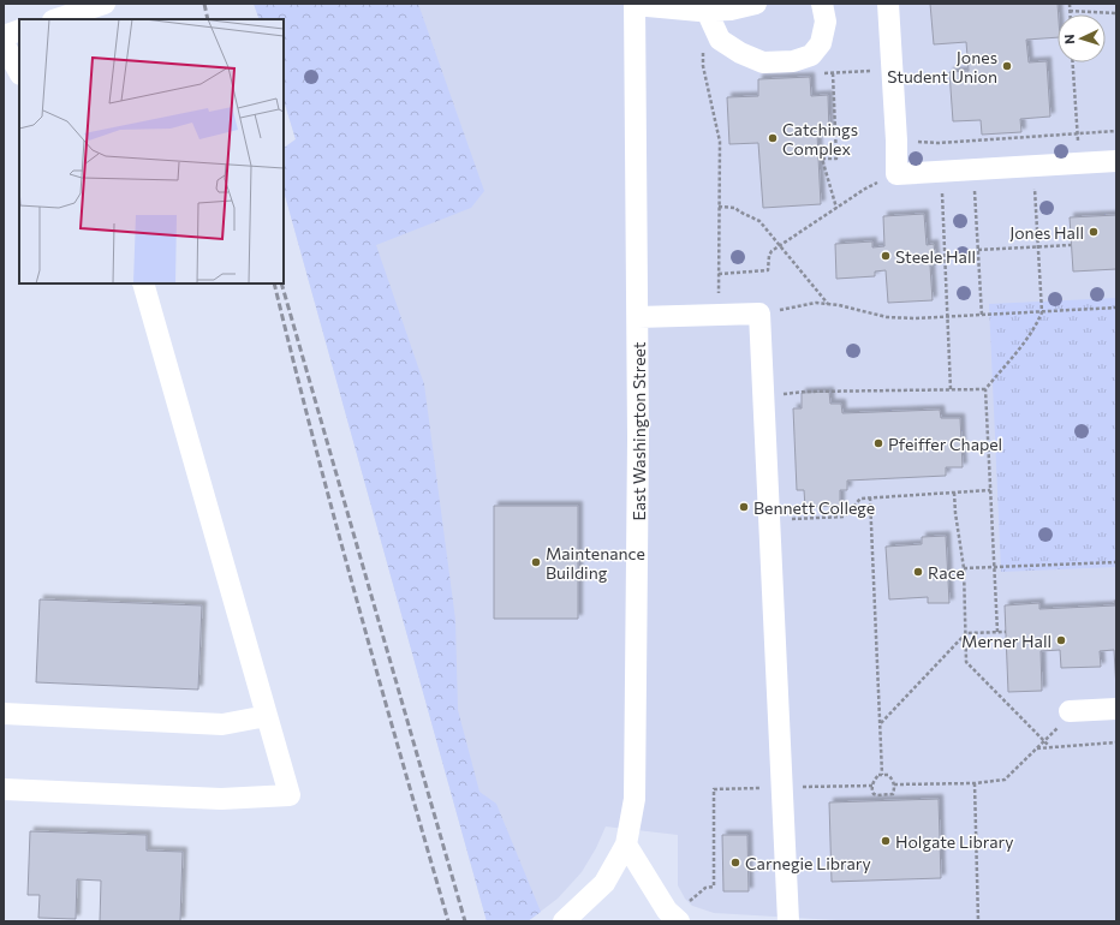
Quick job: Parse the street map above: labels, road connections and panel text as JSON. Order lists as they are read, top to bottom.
{
  "streets": {
    "street": ["East Washington Street"]
  },
  "places": [
    "Jones Student Union",
    "Catchings Complex",
    "Jones Hall",
    "Steele Hall",
    "Pfeiffer Chapel",
    "Bennett College",
    "Maintenance Building",
    "Race",
    "Merner Hall",
    "Holgate Library",
    "Carnegie Library"
  ],
  "north": "left"
}
